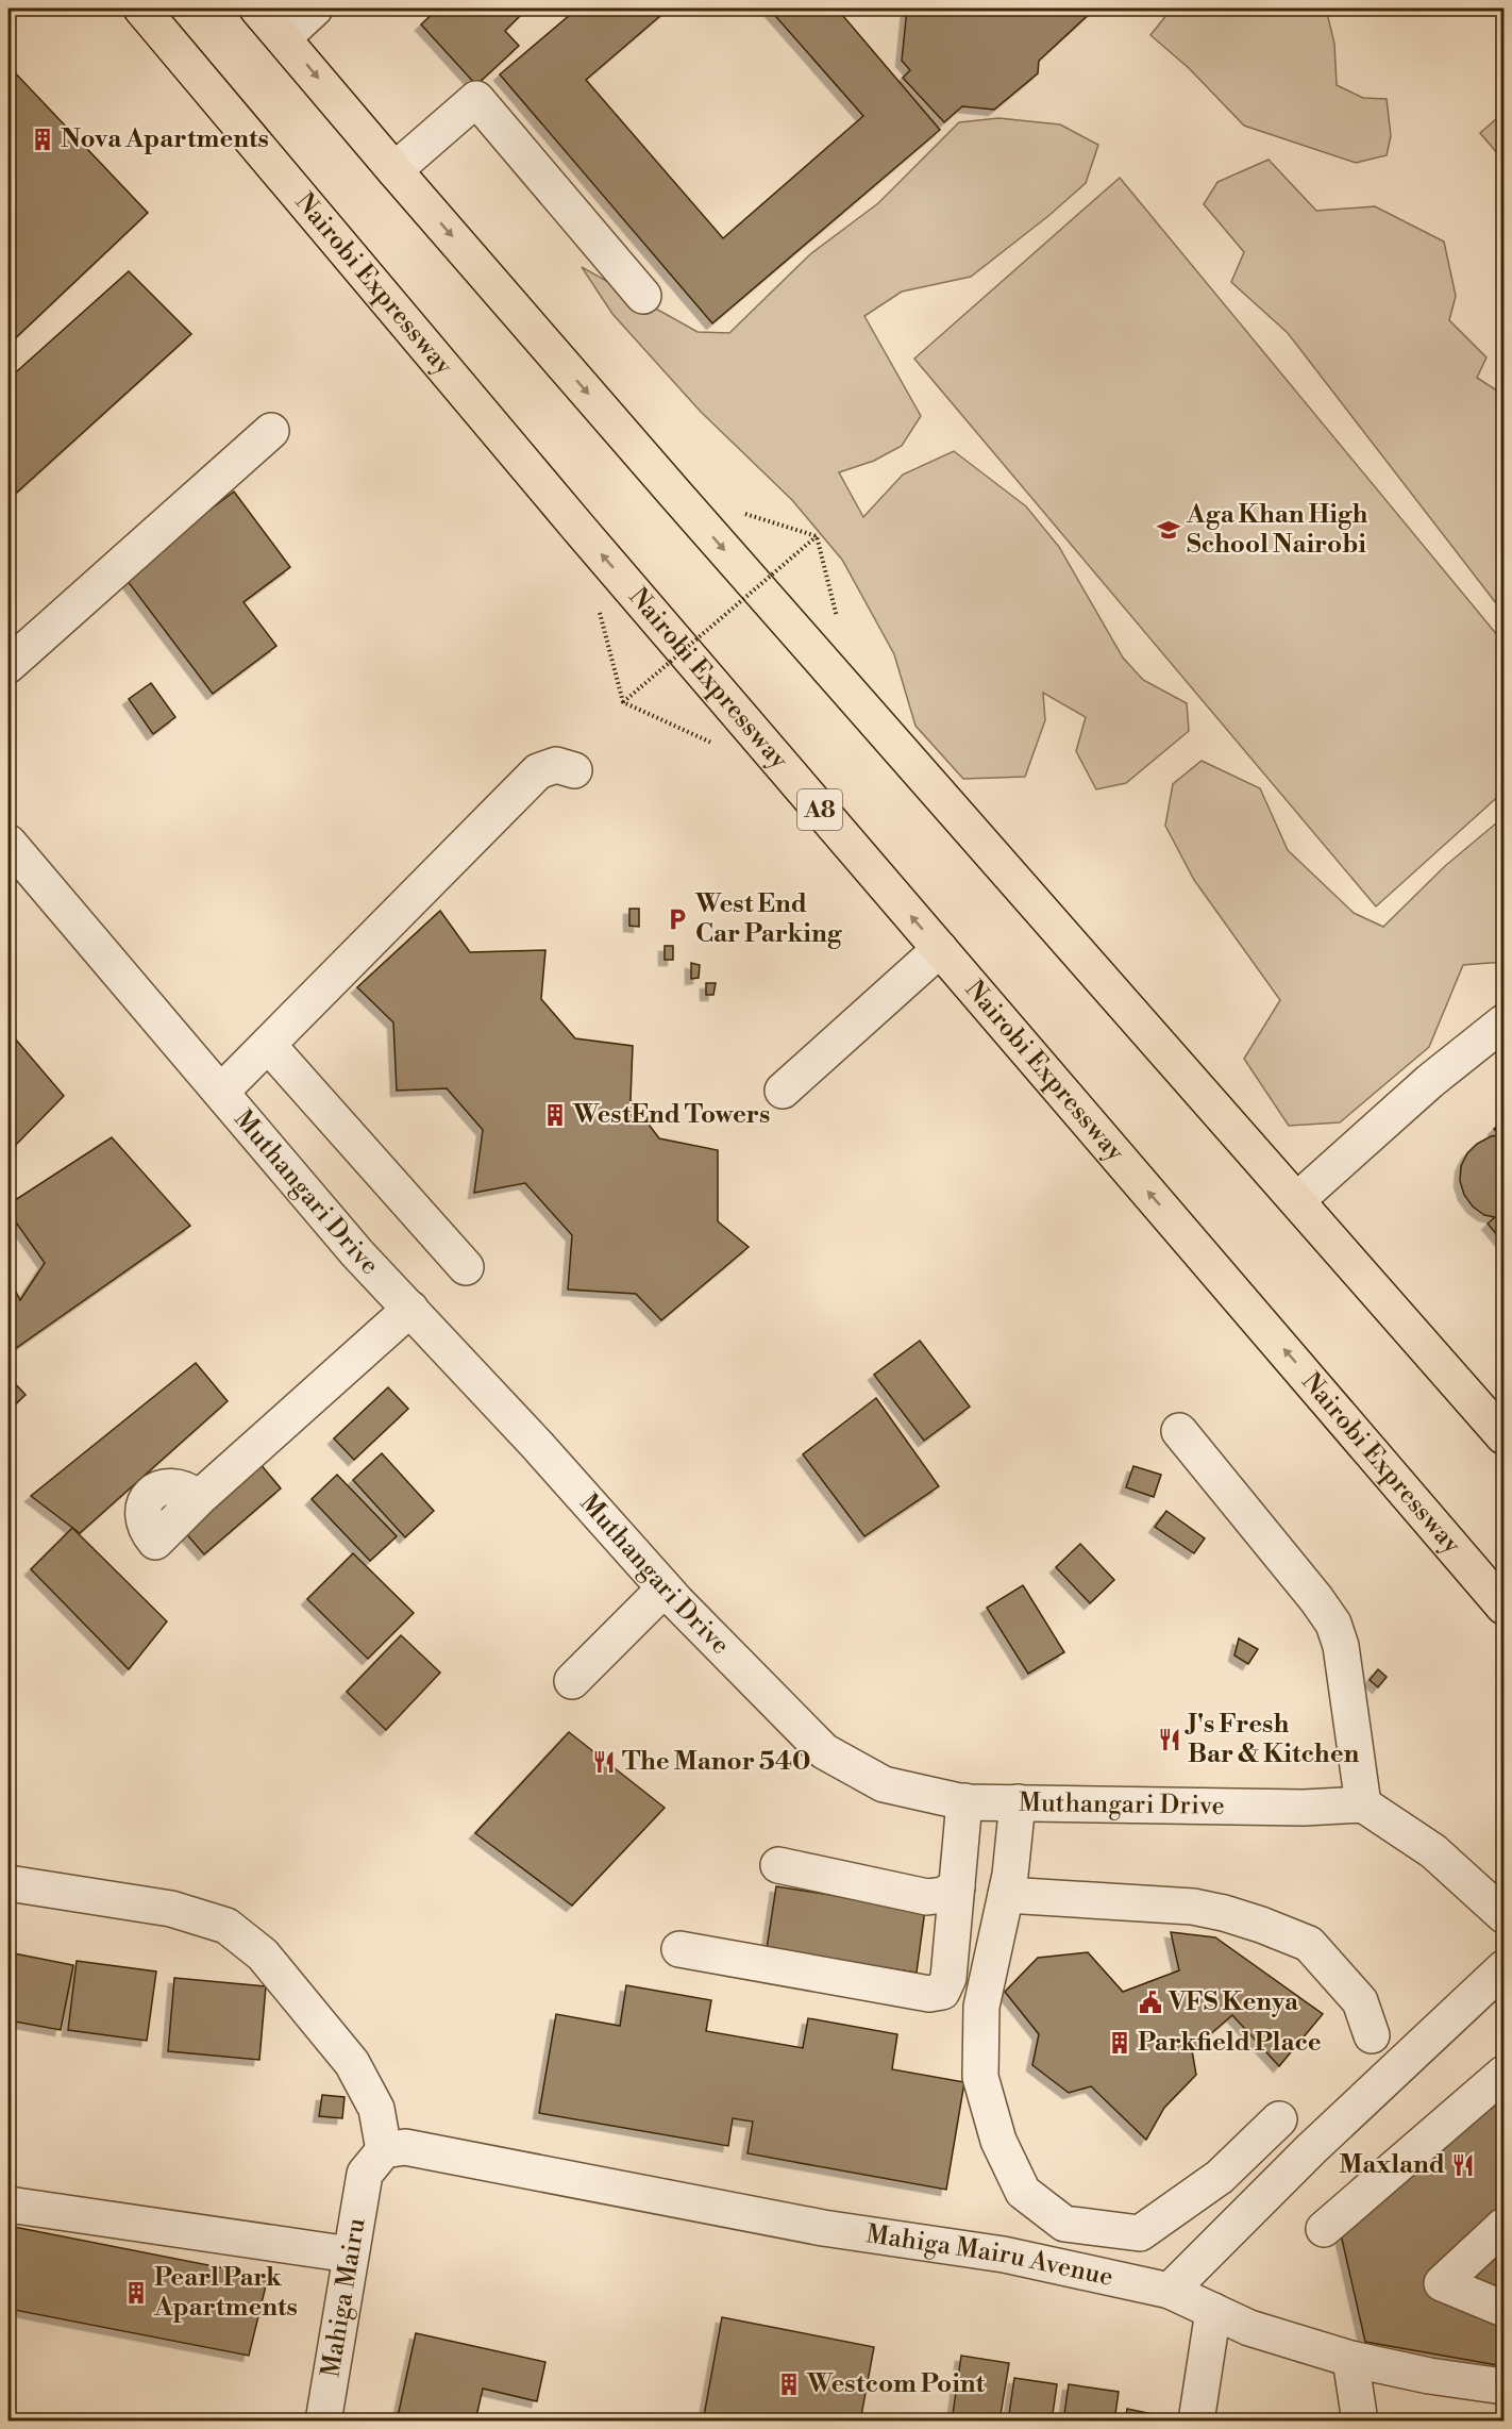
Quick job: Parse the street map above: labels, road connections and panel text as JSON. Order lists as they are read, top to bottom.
{
  "streets": {
    "highway": ["Nairobi Expressway", "A8"],
    "street": ["Muthangari Drive", "Mahiga Mairu Avenue", "Mahiga Mairu"]
  },
  "crossings": [
    ["Mahiga Mairu Avenue", "Mahiga Mairu"]
  ],
  "places": {
    "building": [
      "Nova Apartments",
      "WestEnd Towers",
      "Parkfield Place",
      "Pearl Park Apartments",
      "Westcom Point"
    ],
    "school or university": ["Aga Khan High School Nairobi"],
    "parking": ["West End Car Parking"],
    "restaurant": ["J's Fresh Bar & Kitchen", "The Manor 540", "Maxland"],
    "public building": ["VFS Kenya"]
  }
}
